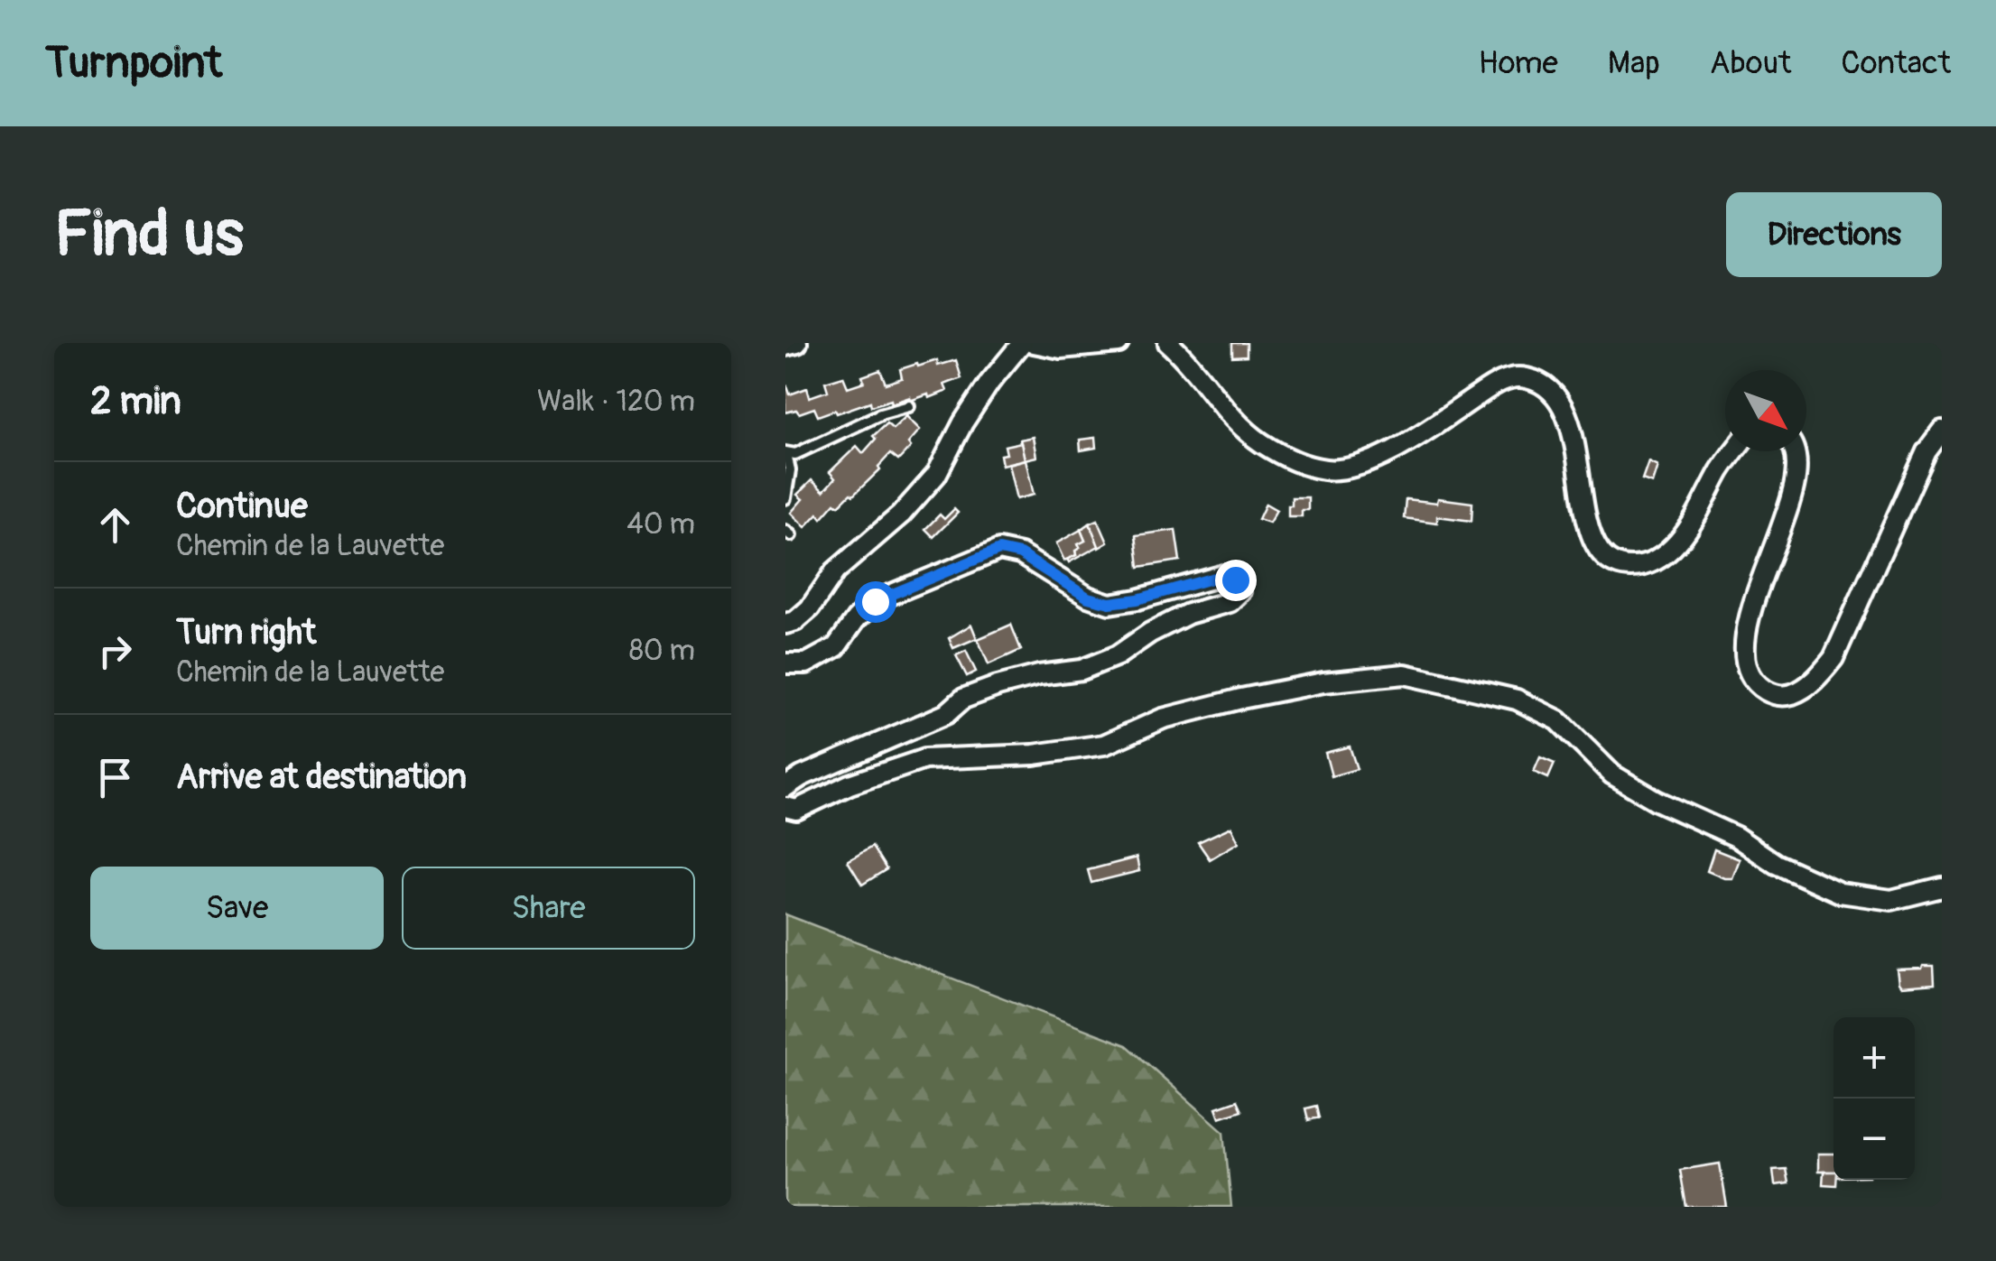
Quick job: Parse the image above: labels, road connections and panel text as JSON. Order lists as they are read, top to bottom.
{
  "north": "bottom right",
  "page": {
    "header": "Turnpoint",
    "nav": [
      "Home",
      "Map",
      "About",
      "Contact"
    ],
    "buttons": [
      "Directions",
      ["Save", "Share"]
    ],
    "title": "Find us",
    "heading": ["2 min", "Walk · 120 m"],
    "list": [
      ["Continue", "Chemin de la Lauvette", "40 m"],
      ["Turn right", "Chemin de la Lauvette", "80 m"],
      "Arrive at destination"
    ],
    "map_buttons": ["+", "−"]
  }
}
